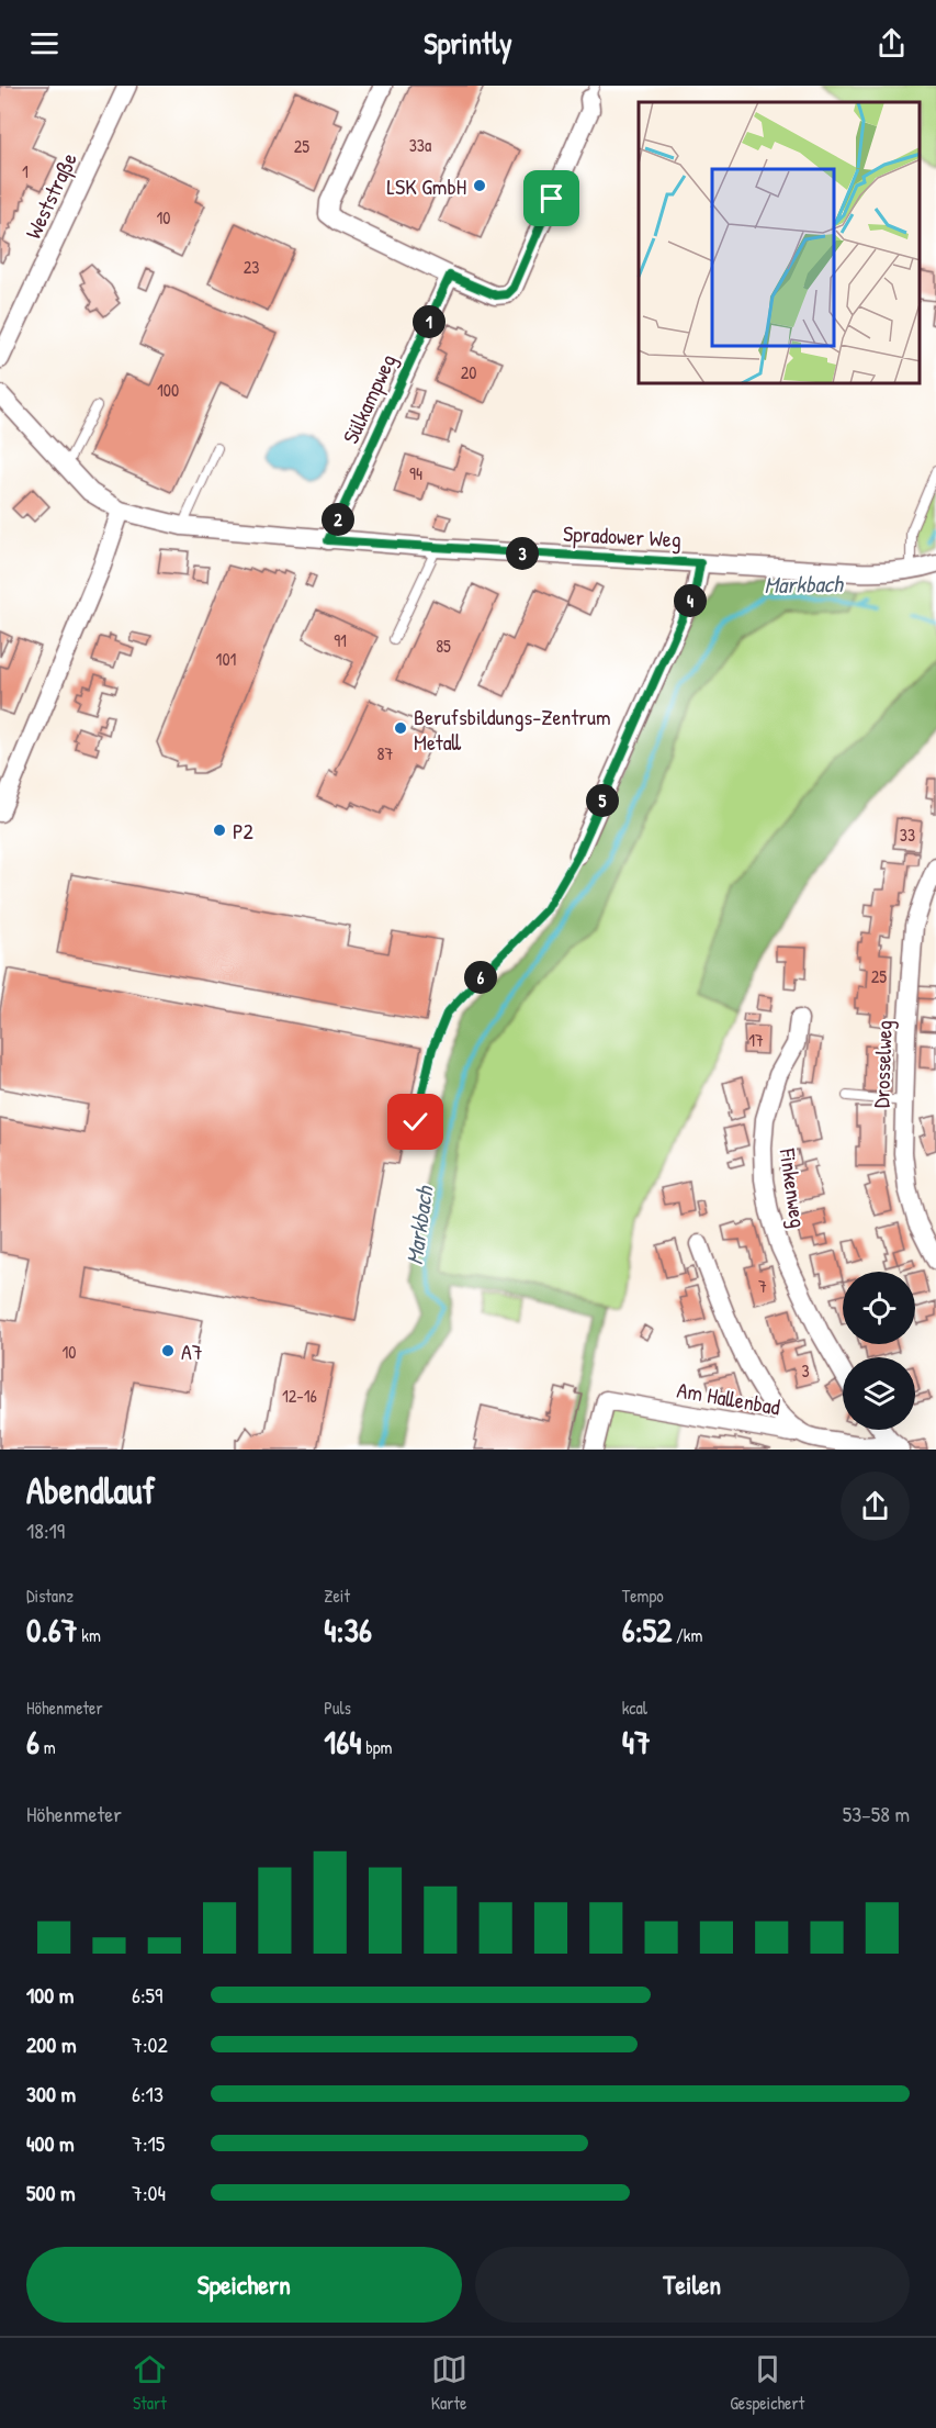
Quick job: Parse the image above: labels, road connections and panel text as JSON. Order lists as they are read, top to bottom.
{
  "streets": {
    "street": [
      "Weststraße",
      "Sülkampweg",
      "Spradower Weg",
      "Drosselweg",
      "Finkenweg",
      "Am Hallenbad"
    ]
  },
  "crossings": [
    ["Sülkampweg", "Spradower Weg"]
  ],
  "water": ["Markbach"],
  "places": [
    "LSK GmbH",
    "Berufsbildungs-Zentrum Metall",
    "P2",
    "A7"
  ],
  "house_numbers": [
    "33a",
    "25",
    "1",
    "10",
    "23",
    "20",
    "100",
    "94",
    "91",
    "85",
    "101",
    "87",
    "33",
    "25",
    "17",
    "7",
    "10",
    "3",
    "12-16"
  ],
  "page": {
    "header": "Sprintly",
    "pins": [
      "1",
      "2",
      "3",
      "4",
      "5",
      "6"
    ],
    "heading": ["Abendlauf", "18:19"],
    "stats": [
      ["Distanz", "0.67 km"],
      ["Zeit", "4:36"],
      ["Tempo", "6:52 /km"],
      ["Höhenmeter", "6 m"],
      ["Puls", "164 bpm"],
      ["kcal", "47"]
    ],
    "chart": ["Höhenmeter", "53–58 m"],
    "list": [
      {
        "name": "100 m",
        "note": "6:59"
      },
      {
        "name": "200 m",
        "note": "7:02"
      },
      {
        "name": "300 m",
        "note": "6:13"
      },
      {
        "name": "400 m",
        "note": "7:15"
      },
      {
        "name": "500 m",
        "note": "7:04"
      }
    ],
    "buttons": ["Speichern", "Teilen"],
    "tabs": ["Start", "Karte", "Gespeichert"]
  }
}
